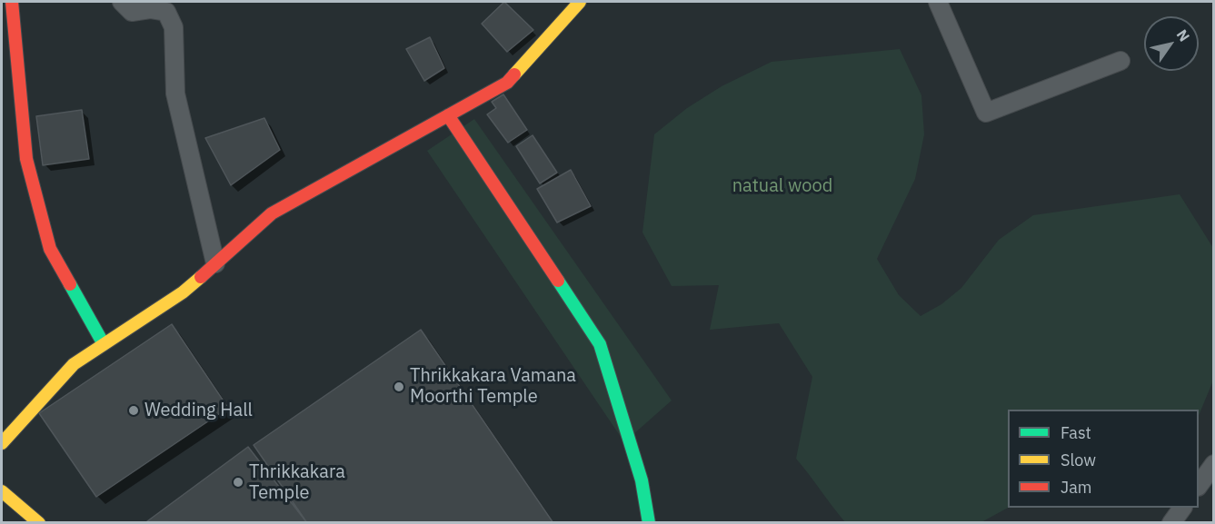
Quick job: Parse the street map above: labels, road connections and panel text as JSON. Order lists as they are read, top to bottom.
{
  "parks": ["natual wood"],
  "places": ["Thrikkakara Vamana Moorthi Temple", "Wedding Hall", "Thrikkakara Temple"],
  "legend": ["Fast", "Slow", "Jam"],
  "north": "top right"
}
